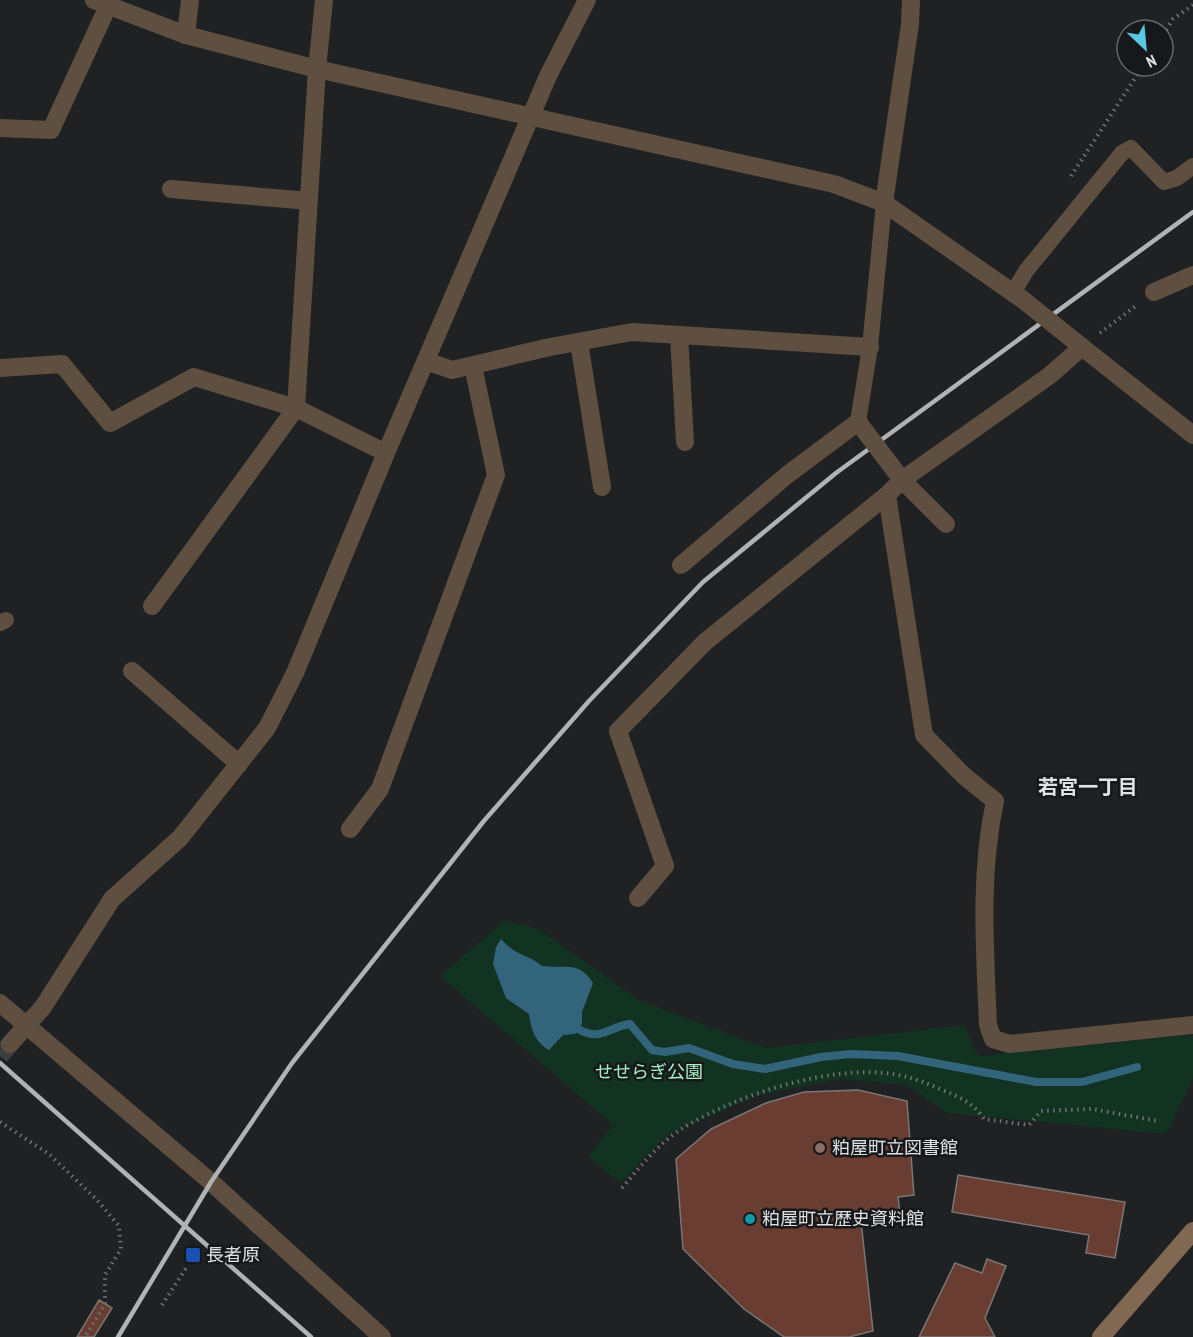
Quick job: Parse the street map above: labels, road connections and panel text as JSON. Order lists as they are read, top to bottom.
{
  "districts": ["若宮一丁目"],
  "parks": ["せせらぎ公園"],
  "places": {
    "other": ["粕屋町立図書館", "粕屋町立歴史資料館"],
    "transit": ["長者原"]
  },
  "north": "bottom right"
}
